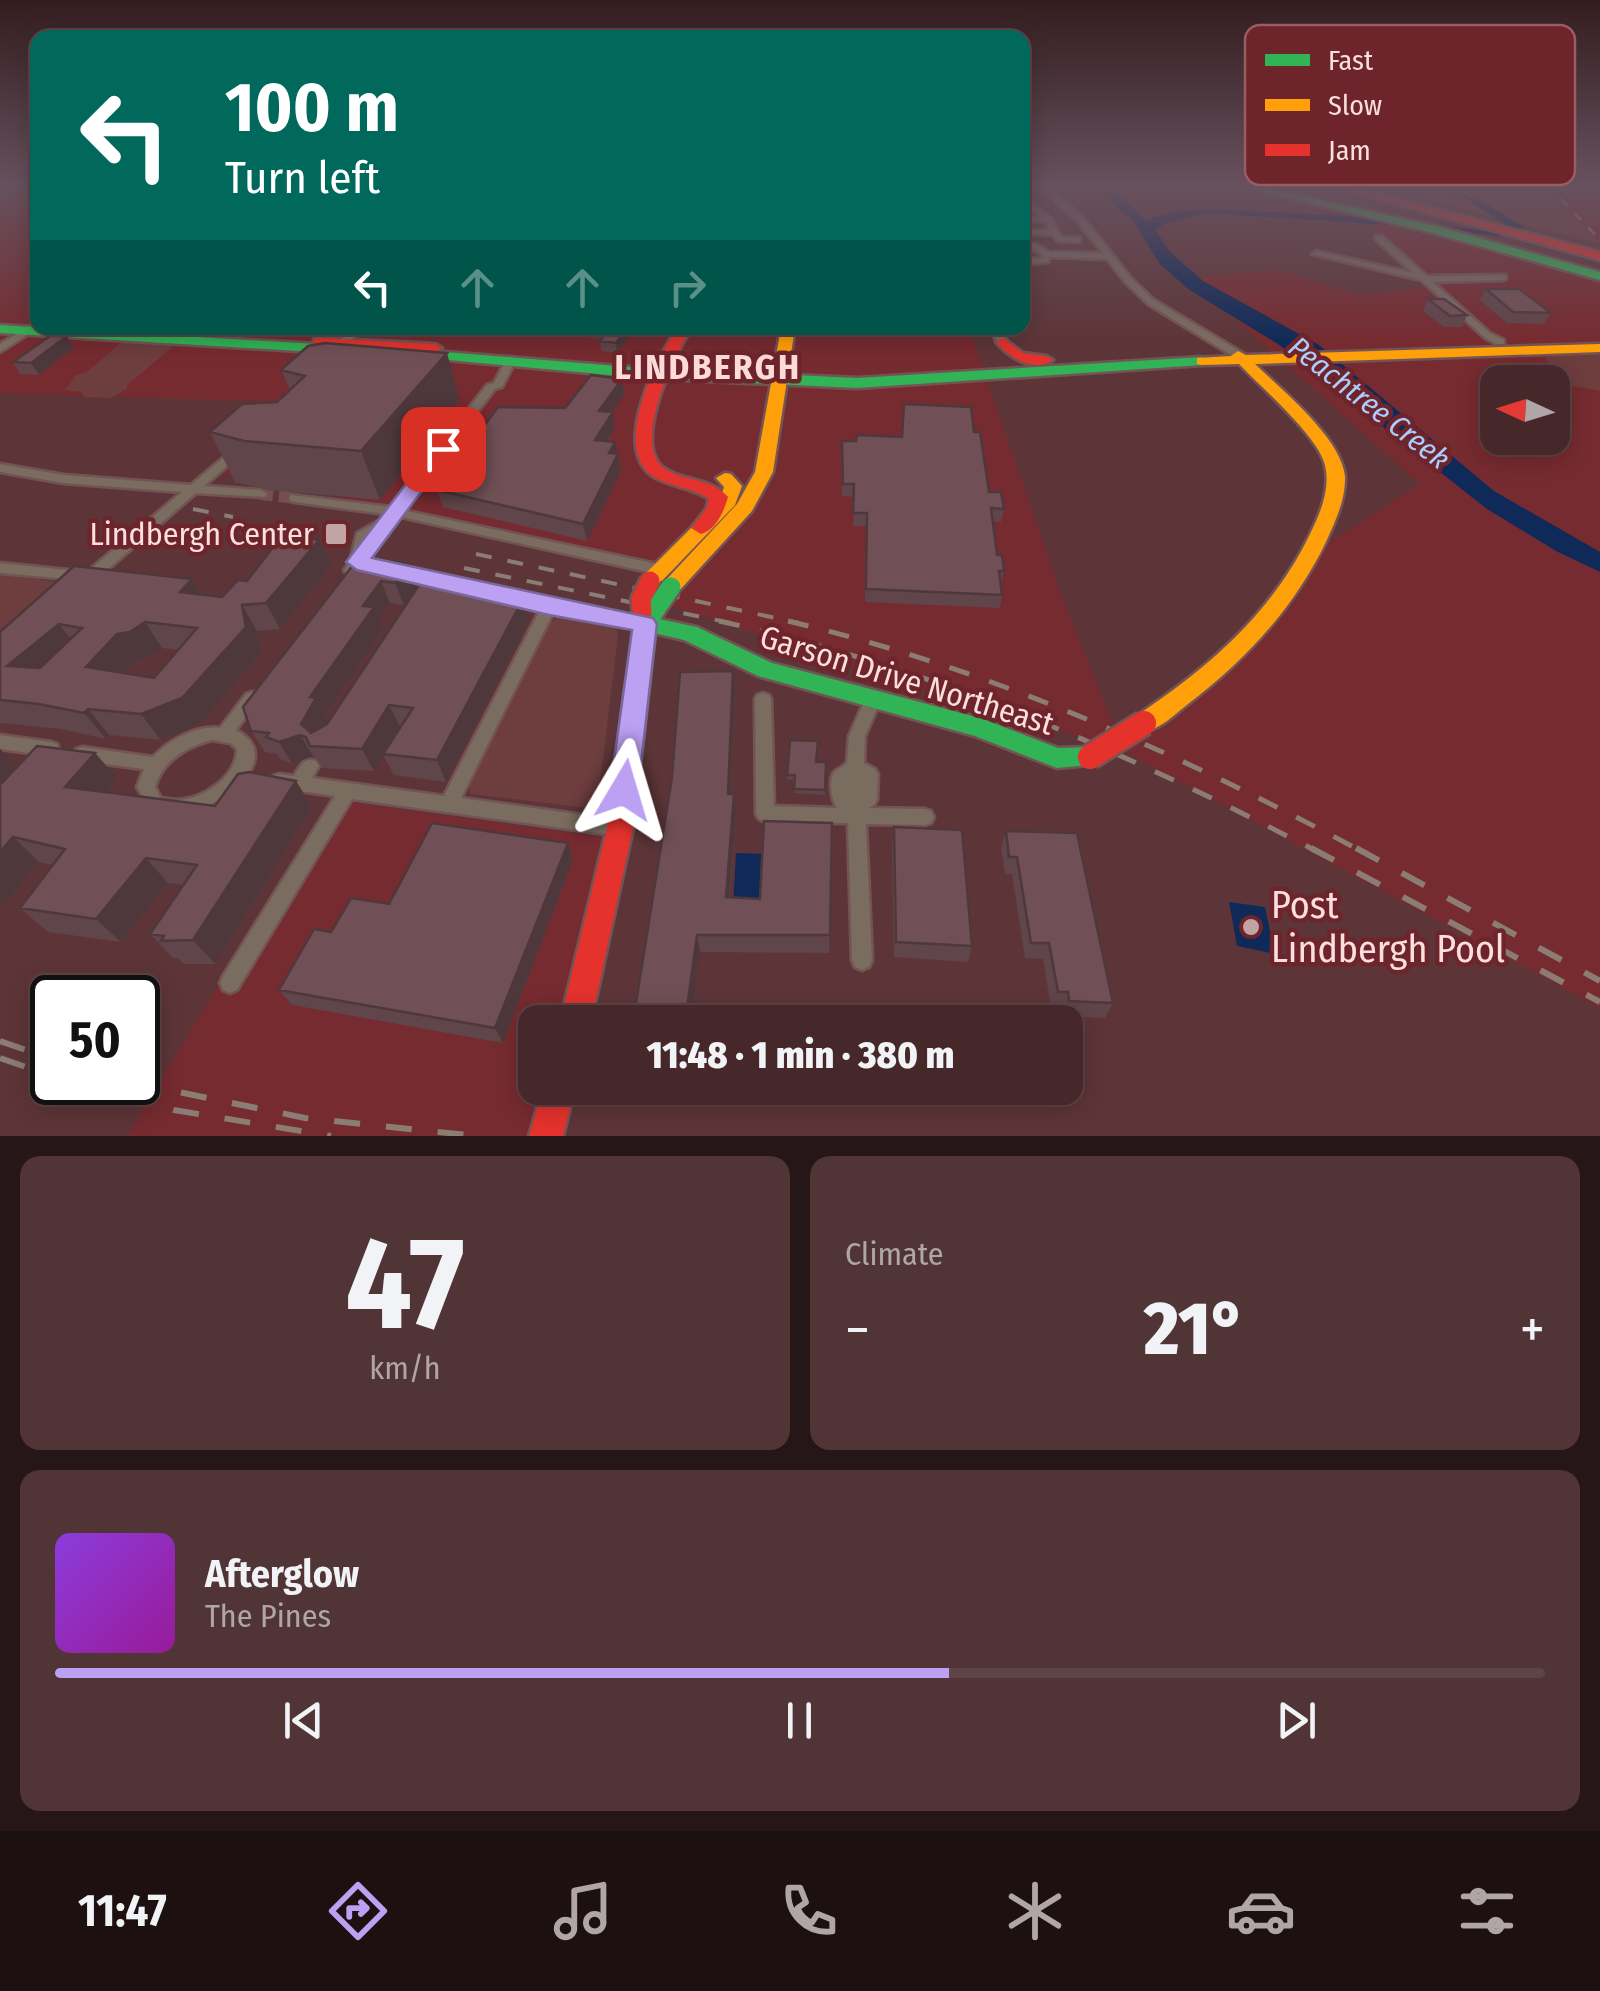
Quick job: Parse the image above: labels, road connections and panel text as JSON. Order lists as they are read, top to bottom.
{
  "streets": {
    "main road": ["Garson Drive Northeast"]
  },
  "districts": ["LINDBERGH"],
  "water": ["Peachtree Creek"],
  "places": {
    "transit": ["Lindbergh Center"],
    "other": ["Post Lindbergh Pool"]
  },
  "legend": ["Fast", "Slow", "Jam"],
  "north": "left",
  "page": {
    "turn": ["100 m", "Turn left"],
    "limit": "50",
    "trip": "11:48 · 1 min · 380 m",
    "tile": [
      ["47", "km/h"],
      "Climate"
    ],
    "heat": ["−", "21°", "+"],
    "song": ["Afterglow", "The Pines"],
    "tabs": "11:47"
  }
}
